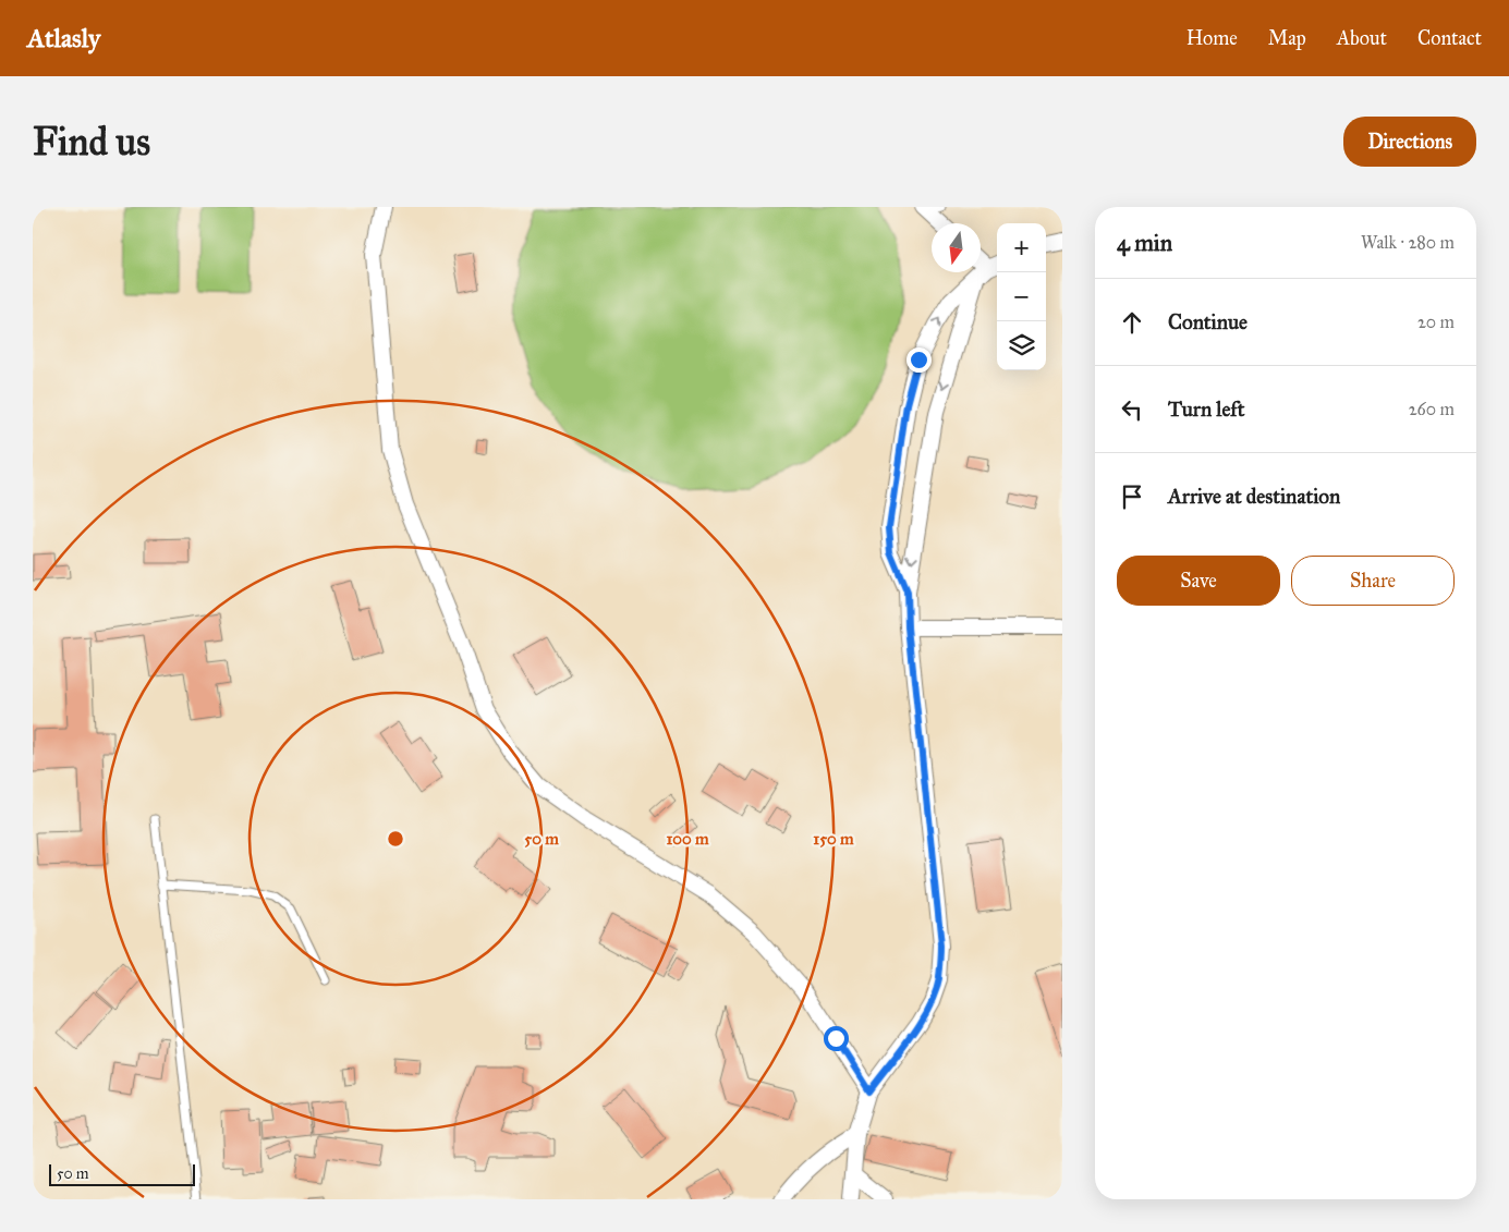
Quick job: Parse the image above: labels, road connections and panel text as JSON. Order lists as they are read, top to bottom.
{
  "scale_bar": "50 m",
  "north": "bottom",
  "page": {
    "header": "Atlasly",
    "nav": [
      "Home",
      "Map",
      "About",
      "Contact"
    ],
    "buttons": [
      "Directions",
      ["Save", "Share"]
    ],
    "title": "Find us",
    "heading": ["4 min", "Walk · 280 m"],
    "map_buttons": ["+", "−"],
    "list": [
      ["Continue", "20 m"],
      ["Turn left", "260 m"],
      "Arrive at destination"
    ],
    "scale": "50 m"
  },
  "rings": ["50 m", "100 m", "150 m"]
}
